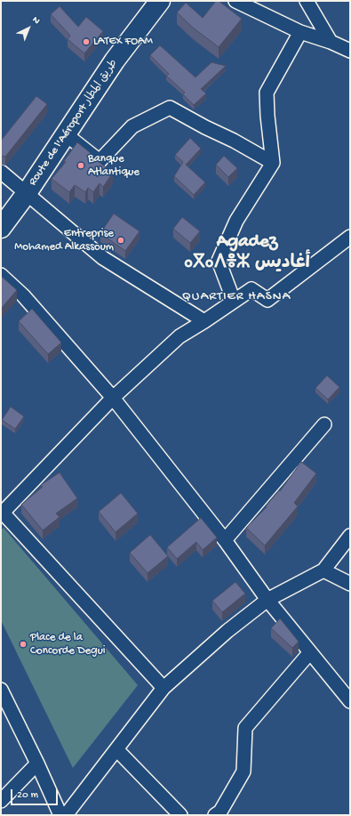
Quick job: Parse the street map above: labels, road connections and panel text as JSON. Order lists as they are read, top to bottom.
{
  "streets": {
    "main road": ["Route de l'Aéroport طريق المطار"]
  },
  "districts": ["Agadez ⴰⴳⴰⴷⴻⵣ أغاديس", "QUARTIER HASNA"],
  "places": [
    "LATEX FOAM",
    "Banque Atlantique",
    "Entreprise Mohamed Alkassoum",
    "Place de la Concorde Degui"
  ],
  "scale_bar": "20 m",
  "north": "top right"
}
